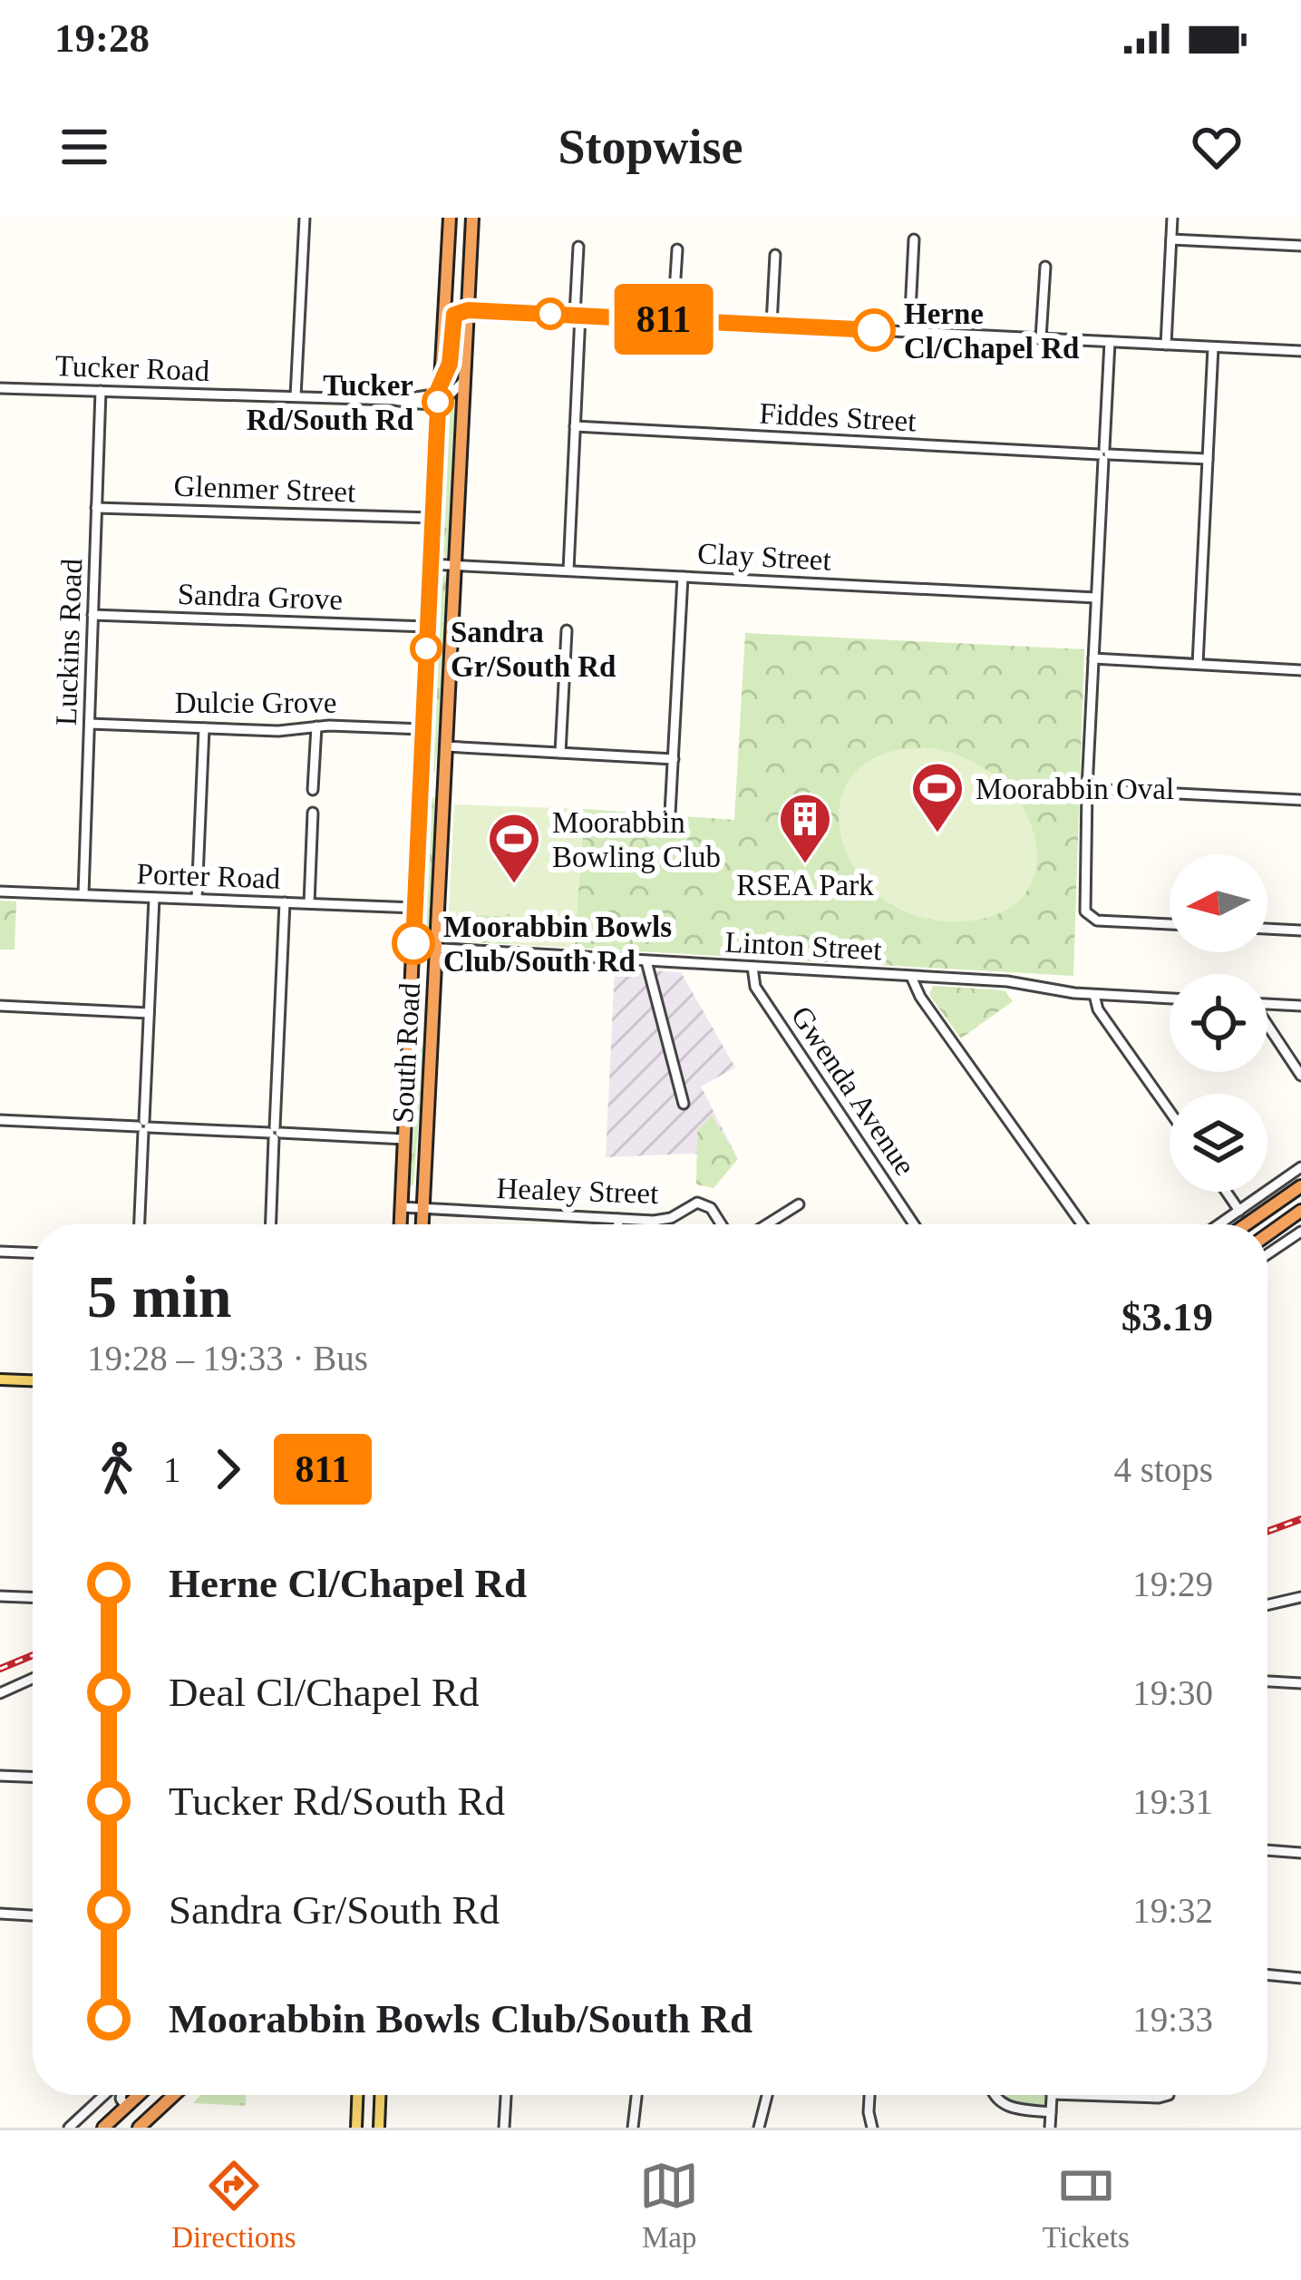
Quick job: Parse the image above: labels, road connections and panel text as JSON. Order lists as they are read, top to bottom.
{
  "streets": {
    "highway": ["South Road"],
    "street": [
      "Tucker Road",
      "Fiddes Street",
      "Glenmer Street",
      "Clay Street",
      "Sandra Grove",
      "Luckins Road",
      "Dulcie Grove",
      "Porter Road",
      "Linton Street",
      "Gwenda Avenue",
      "Healey Street"
    ]
  },
  "crossings": [
    ["Tucker Road", "Luckins Road"],
    ["Tucker Road", "South Road"],
    ["Glenmer Street", "Luckins Road"],
    ["Glenmer Street", "South Road"],
    ["Clay Street", "South Road"],
    ["Sandra Grove", "Luckins Road"],
    ["Sandra Grove", "South Road"],
    ["Luckins Road", "Dulcie Grove"],
    ["Luckins Road", "Porter Road"],
    ["Dulcie Grove", "South Road"],
    ["Porter Road", "South Road"],
    ["Linton Street", "South Road"],
    ["Linton Street", "Gwenda Avenue"],
    ["South Road", "Healey Street"]
  ],
  "places": {
    "other": [
      "Herne Cl/Chapel Rd",
      "Tucker Rd/South Rd",
      "Sandra Gr/South Rd",
      "Moorabbin Bowls Club/South Rd"
    ],
    "sports": ["Moorabbin Oval", "Moorabbin Bowling Club"],
    "building": ["RSEA Park"]
  },
  "lines": ["bus line 811"],
  "north": "left",
  "page": {
    "status": "19:28",
    "header": "Stopwise",
    "on_map": "811",
    "heading": ["5 min", "19:28 – 19:33 · Bus", "$3.19"],
    "legs": ["1", "811", "4 stops"],
    "list": [
      {
        "name": "Herne Cl/Chapel Rd",
        "value": "19:29"
      },
      {
        "name": "Deal Cl/Chapel Rd",
        "value": "19:30"
      },
      {
        "name": "Tucker Rd/South Rd",
        "value": "19:31"
      },
      {
        "name": "Sandra Gr/South Rd",
        "value": "19:32"
      },
      {
        "name": "Moorabbin Bowls Club/South Rd",
        "value": "19:33"
      }
    ],
    "tabs": ["Directions", "Map", "Tickets"]
  }
}
